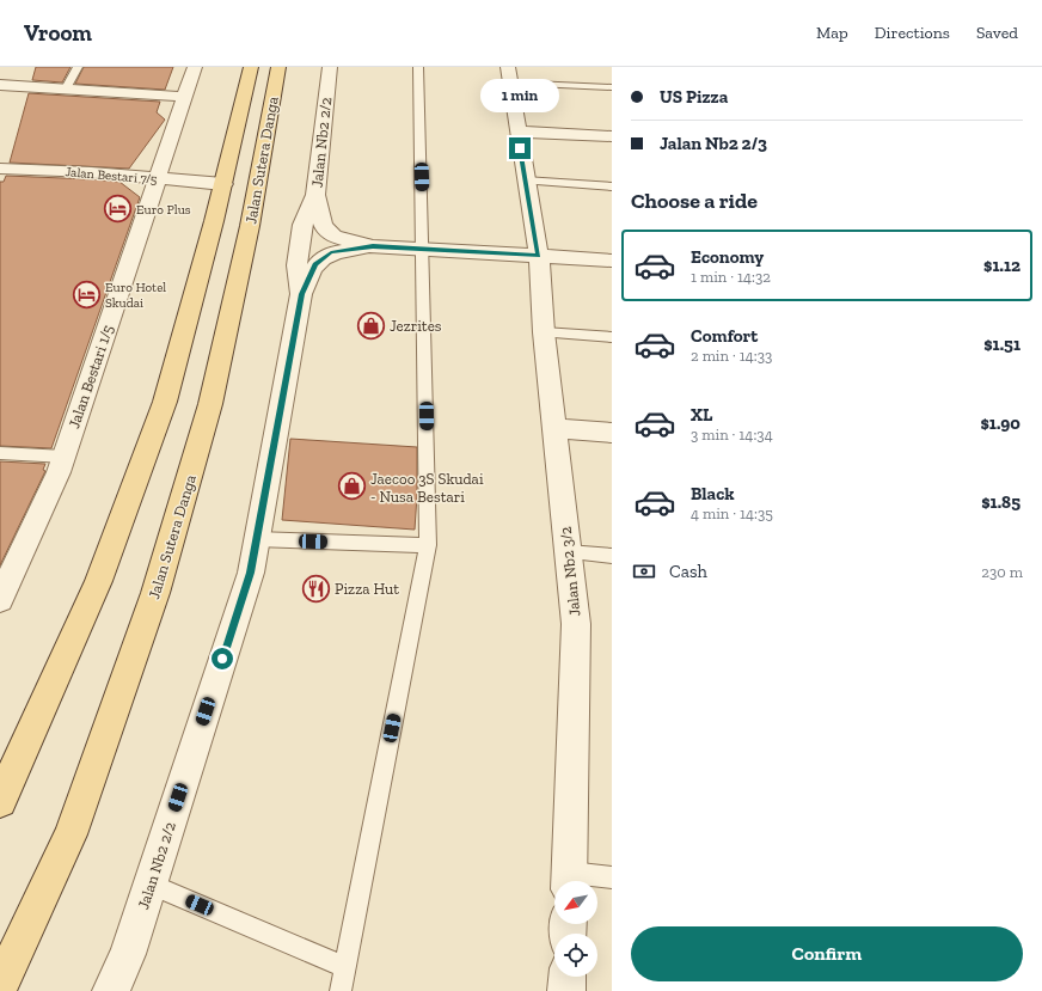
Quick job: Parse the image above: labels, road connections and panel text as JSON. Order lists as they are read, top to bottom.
{
  "streets": {
    "main road": ["Jalan Sutera Danga"],
    "street": [
      "Jalan Nb2 2/2",
      "Jalan Bestari 7/5",
      "Jalan Bestari 1/5",
      "Jalan Nb2 3/2"
    ]
  },
  "crossings": [
    ["Jalan Sutera Danga", "Jalan Bestari 7/5"],
    ["Jalan Bestari 7/5", "Jalan Bestari 1/5"]
  ],
  "places": {
    "hotel": ["Euro Plus", "Euro Hotel Skudai"],
    "shop": ["Jezrites", "Jaecoo 3S Skudai - Nusa Bestari"],
    "restaurant": ["Pizza Hut"]
  },
  "north": "bottom left",
  "page": {
    "header": "Vroom",
    "nav": ["Map", "Directions", "Saved"],
    "banner": ["US Pizza", "Jalan Nb2 2/3"],
    "bubble": "1 min",
    "heading": "Choose a ride",
    "list": [
      {
        "name": "Economy",
        "note": "1 min · 14:32",
        "value": "$1.12"
      },
      {
        "name": "Comfort",
        "note": "2 min · 14:33",
        "value": "$1.51"
      },
      {
        "name": "XL",
        "note": "3 min · 14:34",
        "value": "$1.90"
      },
      {
        "name": "Black",
        "note": "4 min · 14:35",
        "value": "$1.85"
      }
    ],
    "pay": ["Cash", "230 m"],
    "buttons": "Confirm"
  }
}
